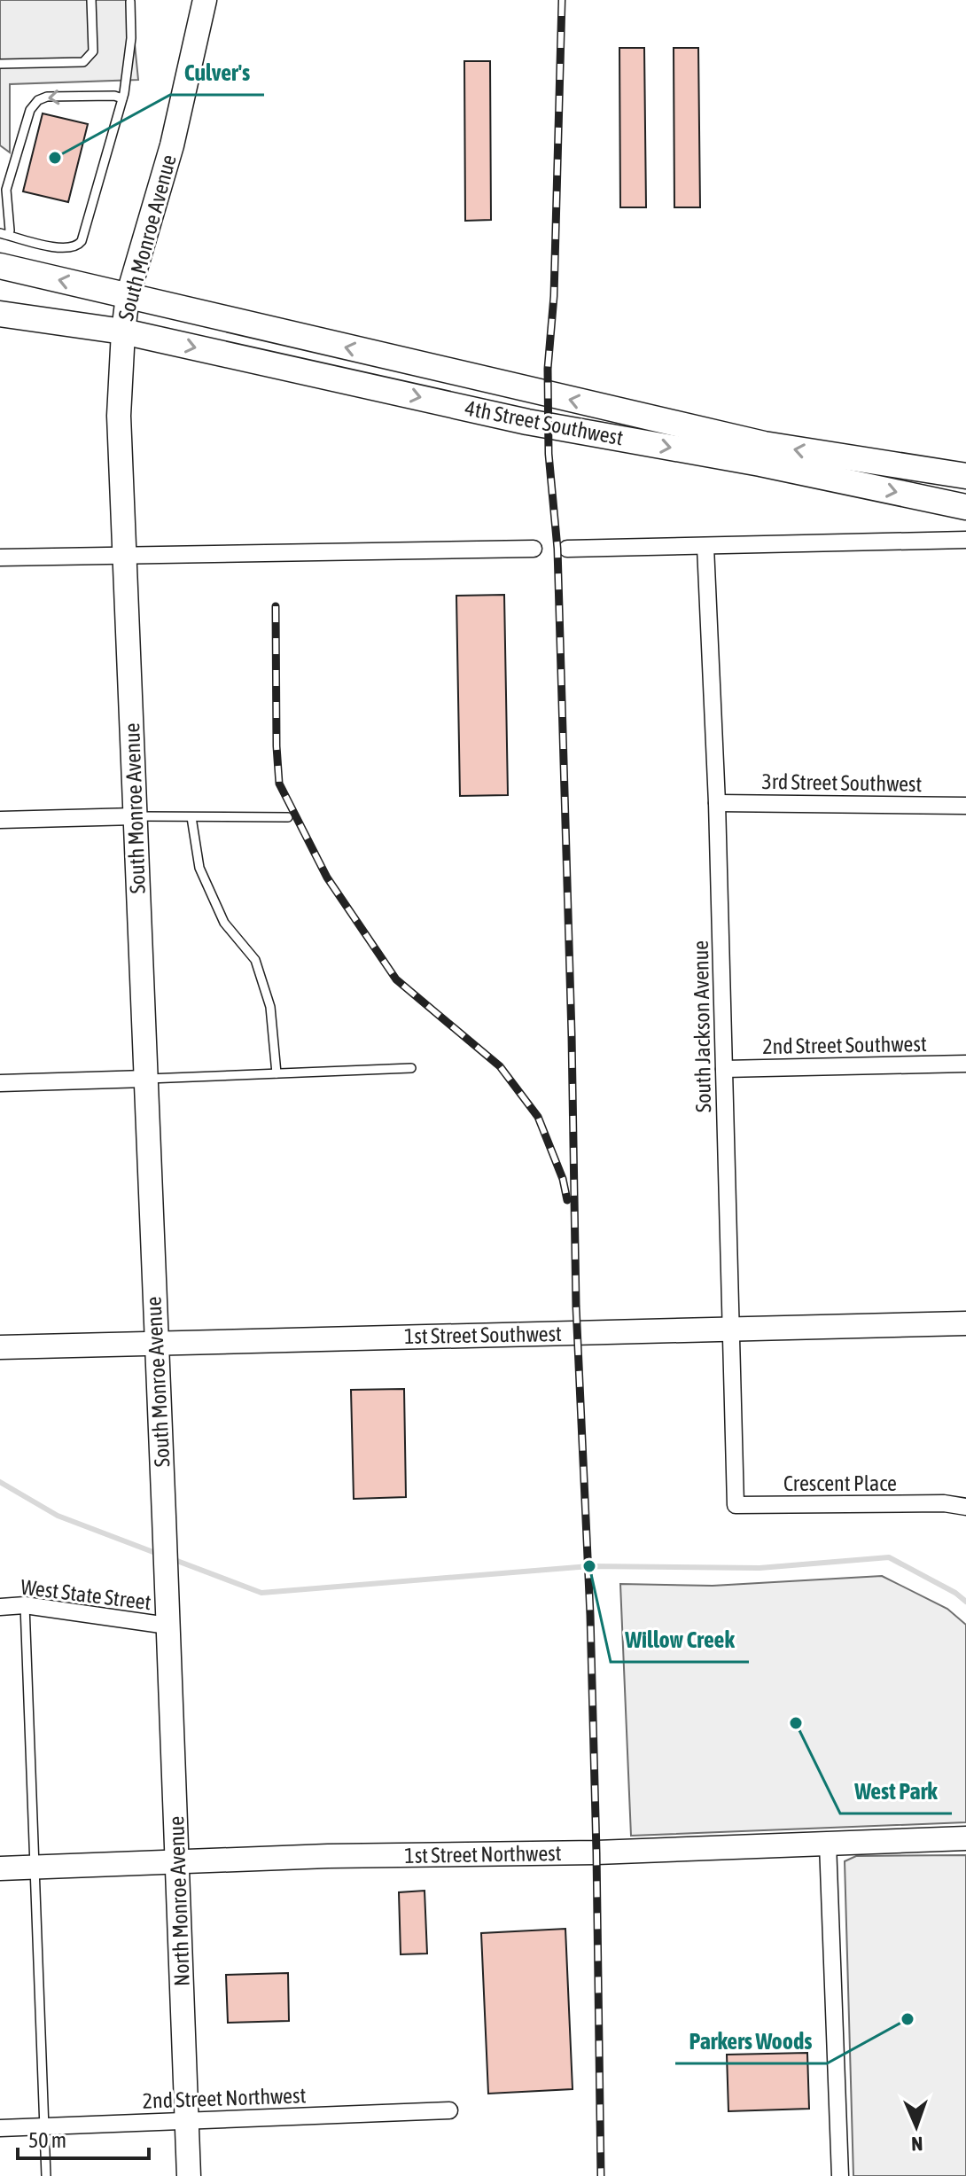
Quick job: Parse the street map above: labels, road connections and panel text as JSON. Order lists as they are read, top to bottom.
{
  "streets": {
    "main road": [
      "South Monroe Avenue",
      "4th Street Southwest",
      "1st Street Southwest",
      "1st Street Northwest",
      "North Monroe Avenue"
    ],
    "street": [
      "3rd Street Southwest",
      "South Jackson Avenue",
      "2nd Street Southwest",
      "Crescent Place",
      "West State Street",
      "2nd Street Northwest"
    ]
  },
  "crossings": [
    ["South Monroe Avenue", "4th Street Southwest"],
    ["South Monroe Avenue", "1st Street Southwest"],
    ["South Monroe Avenue", "West State Street"],
    ["South Monroe Avenue", "North Monroe Avenue"],
    ["3rd Street Southwest", "South Jackson Avenue"],
    ["South Jackson Avenue", "2nd Street Southwest"],
    ["South Jackson Avenue", "1st Street Southwest"],
    ["South Jackson Avenue", "Crescent Place"],
    ["West State Street", "North Monroe Avenue"],
    ["1st Street Northwest", "North Monroe Avenue"],
    ["North Monroe Avenue", "2nd Street Northwest"]
  ],
  "places": [
    "Culver's",
    "Willow Creek",
    "West Park",
    "Parkers Woods"
  ],
  "scale_bar": "50 m",
  "north": "bottom"
}
